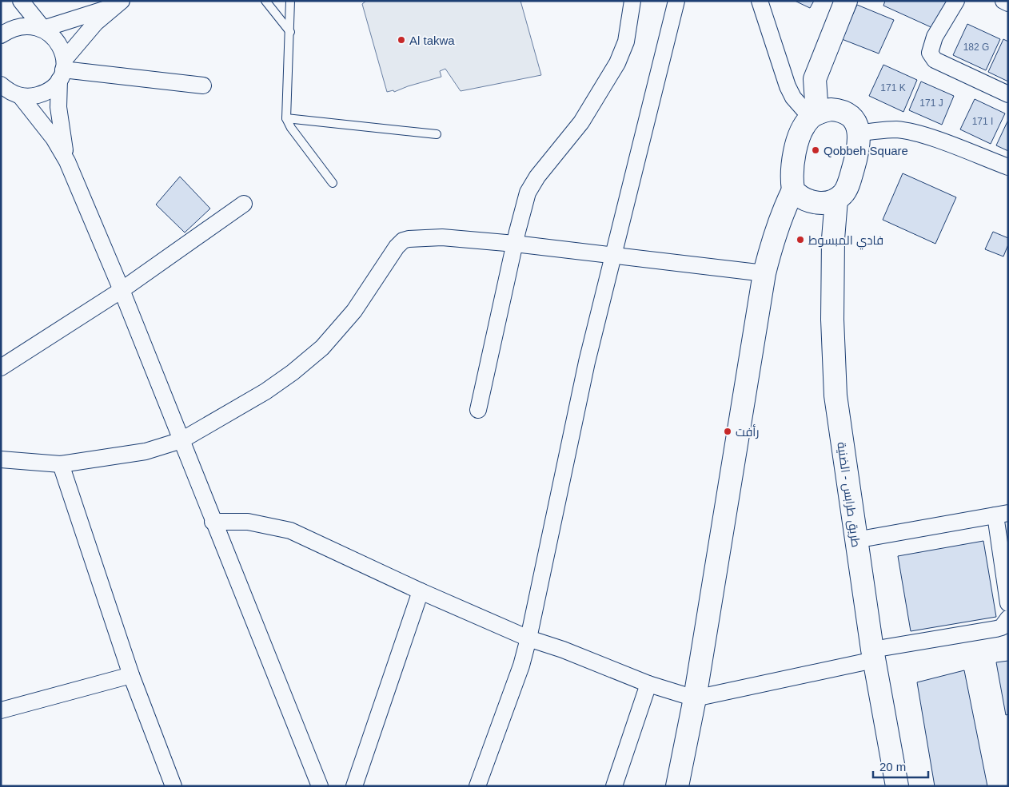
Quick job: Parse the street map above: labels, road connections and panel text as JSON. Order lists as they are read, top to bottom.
{
  "streets": {
    "main road": ["طريق طرابس - الضنية"]
  },
  "places": [
    "Al takwa",
    "Qobbeh Square",
    "فادي المبسوط",
    "رأفت"
  ],
  "house_numbers": [
    "182 G",
    "171 K",
    "171 J",
    "171 I"
  ],
  "scale_bar": "20 m"
}
